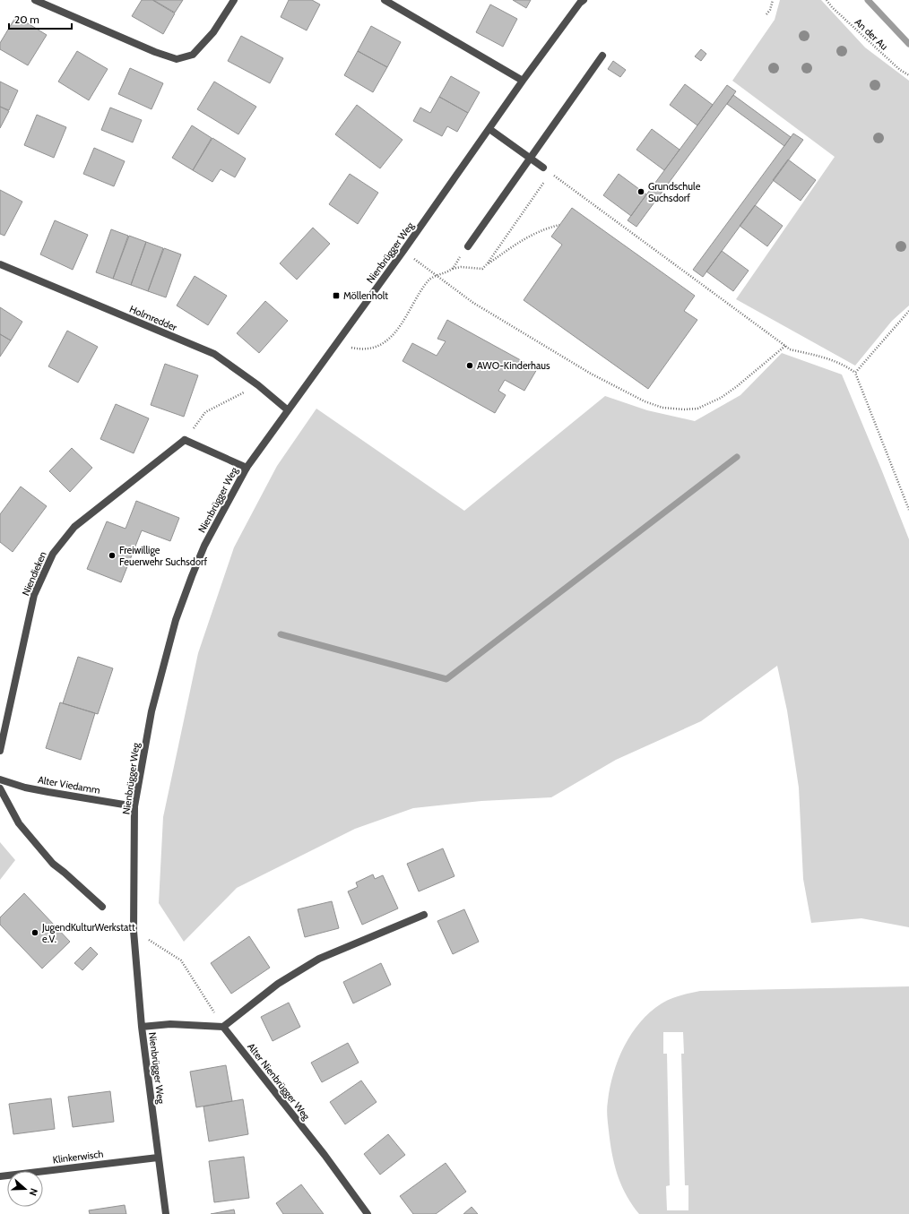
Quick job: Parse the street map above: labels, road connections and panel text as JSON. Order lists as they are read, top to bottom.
{
  "streets": {
    "street": [
      "Nienbrügger Weg",
      "Holmredder",
      "Niendieken",
      "Alter Viedamm",
      "Alter Nienbrügger Weg",
      "Klinkerwisch"
    ],
    "path": ["An der Au"]
  },
  "crossings": [
    ["Nienbrügger Weg", "Holmredder"],
    ["Nienbrügger Weg", "Alter Viedamm"],
    ["Nienbrügger Weg", "Klinkerwisch"]
  ],
  "places": {
    "other": [
      "Grundschule Suchsdorf",
      "AWO-Kinderhaus",
      "Freiwillige Feuerwehr Suchsdorf",
      "JugendKulturWerkstatt e.V."
    ],
    "transit": ["Möllenholt"]
  },
  "scale_bar": "20 m",
  "north": "right"
}
